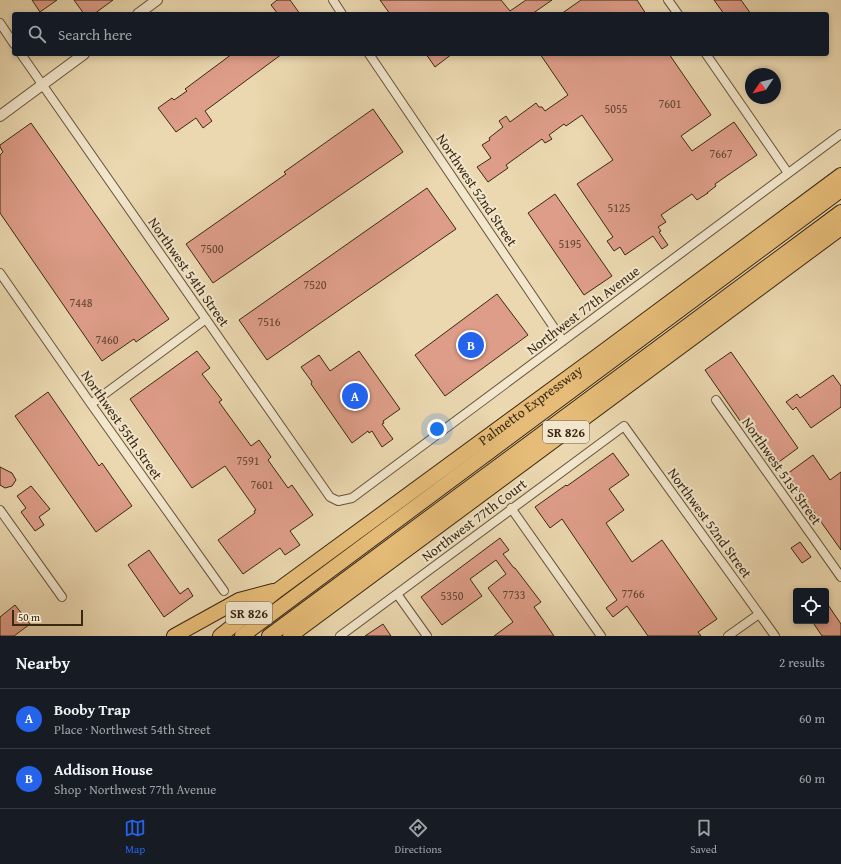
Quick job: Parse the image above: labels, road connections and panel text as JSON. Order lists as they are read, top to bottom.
{
  "streets": {
    "highway": ["Palmetto Expressway", "SR 826"],
    "street": [
      "Northwest 52nd Street",
      "Northwest 54th Street",
      "Northwest 77th Avenue",
      "Northwest 55th Street",
      "Northwest 51st Street",
      "Northwest 77th Court"
    ]
  },
  "crossings": [
    ["Northwest 52nd Street", "Northwest 77th Avenue"],
    ["Northwest 52nd Street", "Northwest 77th Court"],
    ["Northwest 54th Street", "Northwest 77th Avenue"]
  ],
  "house_numbers": [
    "7601",
    "5055",
    "7667",
    "5125",
    "5195",
    "7500",
    "7520",
    "7448",
    "7516",
    "7460",
    "7591",
    "7601",
    "7766",
    "7733",
    "5350"
  ],
  "scale_bar": "50 m",
  "north": "bottom left",
  "page": {
    "search": "Search here",
    "pins": ["B", "A"],
    "scale": "50 m",
    "heading": ["Nearby", "2 results"],
    "list": [
      {
        "mark": "A",
        "name": "Booby Trap",
        "note": "Place · Northwest 54th Street",
        "value": "60 m"
      },
      {
        "mark": "B",
        "name": "Addison House",
        "note": "Shop · Northwest 77th Avenue",
        "value": "60 m"
      }
    ],
    "nav": ["Map", "Directions", "Saved"]
  }
}
